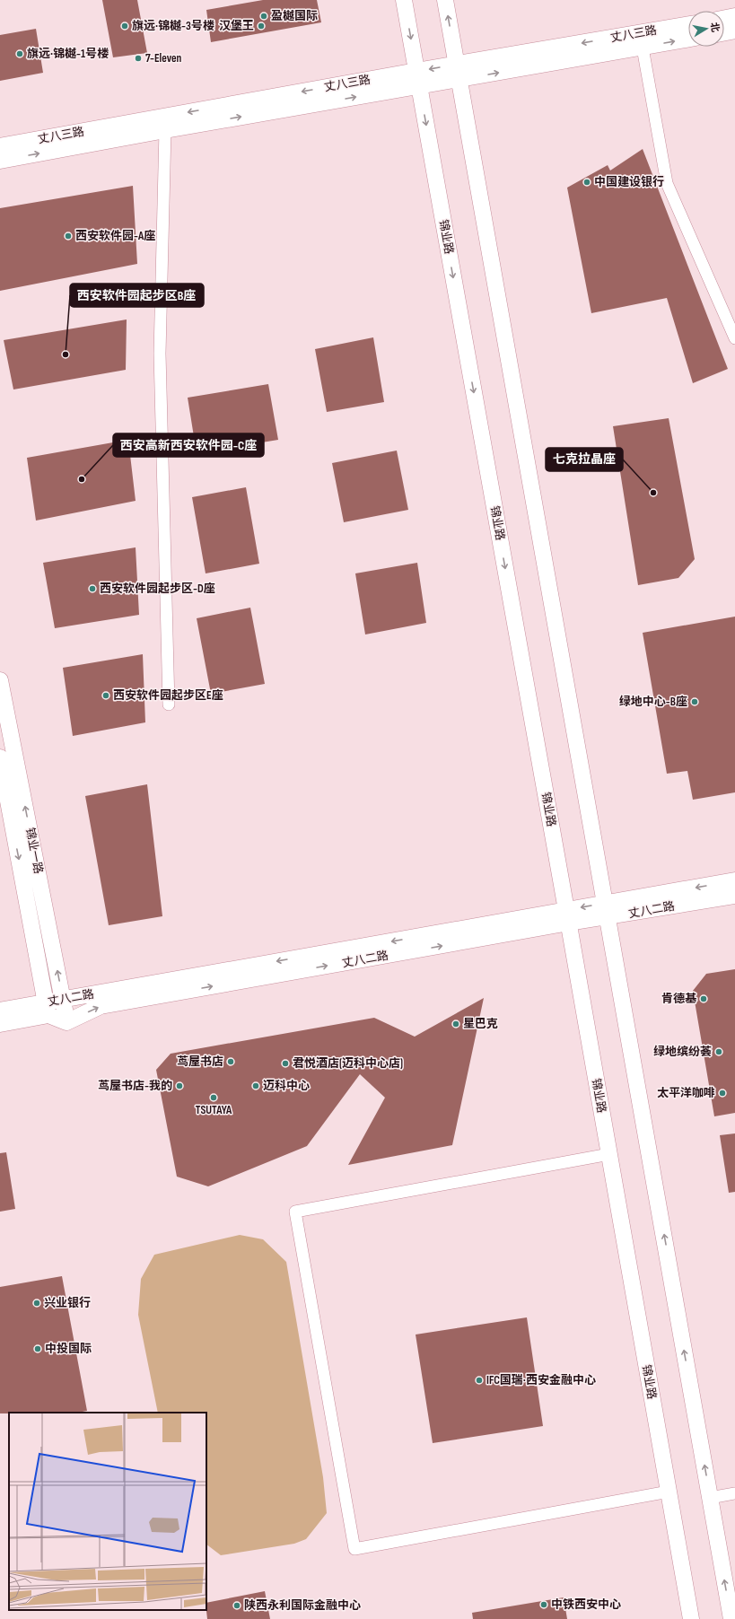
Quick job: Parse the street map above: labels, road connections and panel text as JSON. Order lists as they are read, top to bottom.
{
  "streets": {
    "street": [
      "丈八三路",
      "锦业路",
      "锦业一路",
      "丈八二路"
    ]
  },
  "crossings": [
    ["丈八三路", "锦业路"],
    ["锦业路", "丈八二路"],
    ["锦业一路", "丈八二路"]
  ],
  "places": [
    "盈樾国际",
    "旗远·锦樾-3号楼",
    "汉堡王",
    "旗远·锦樾-1号楼",
    "7-Eleven",
    "中国建设银行",
    "西安软件园-A座",
    "西安软件园起步区B座",
    "西安高新西安软件园-C座",
    "七克拉晶座",
    "西安软件园起步区-D座",
    "西安软件园起步区E座",
    "绿地中心-B座",
    "肯德基",
    "星巴克",
    "绿地缤纷荟",
    "茑屋书店",
    "君悦酒店(迈科中心店)",
    "茑屋书店-我的",
    "迈科中心",
    "太平洋咖啡",
    "TSUTAYA",
    "兴业银行",
    "中投国际",
    "IFC国瑞·西安金融中心",
    "中铁西安中心",
    "陕西永利国际金融中心"
  ],
  "north": "right"
}
